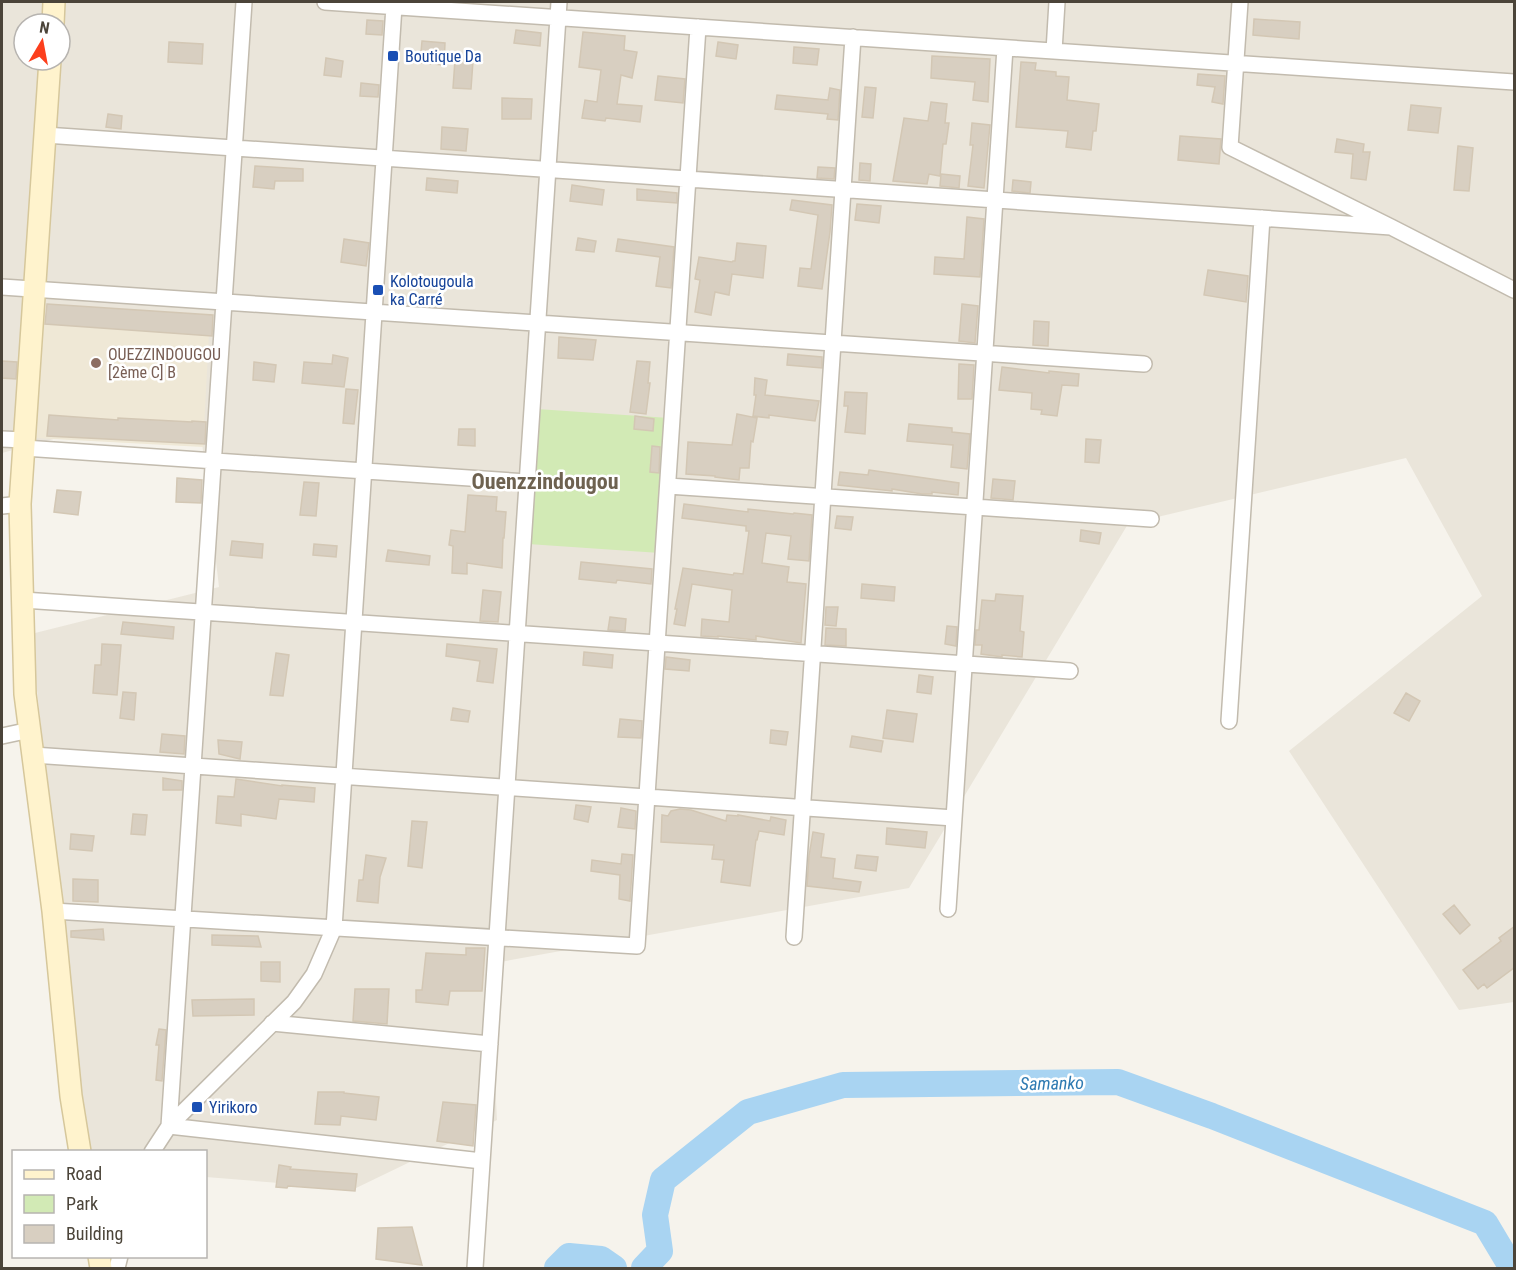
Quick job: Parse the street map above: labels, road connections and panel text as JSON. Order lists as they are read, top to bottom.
{
  "districts": ["Ouenzzindougou"],
  "water": ["Samanko"],
  "places": {
    "transit": ["Boutique Da", "Kolotougoula ka Carré", "Yirikoro"],
    "other": ["OUEZZINDOUGOU [2ème C] B"]
  },
  "legend": ["Road", "Park", "Building"],
  "north": "top"
}
